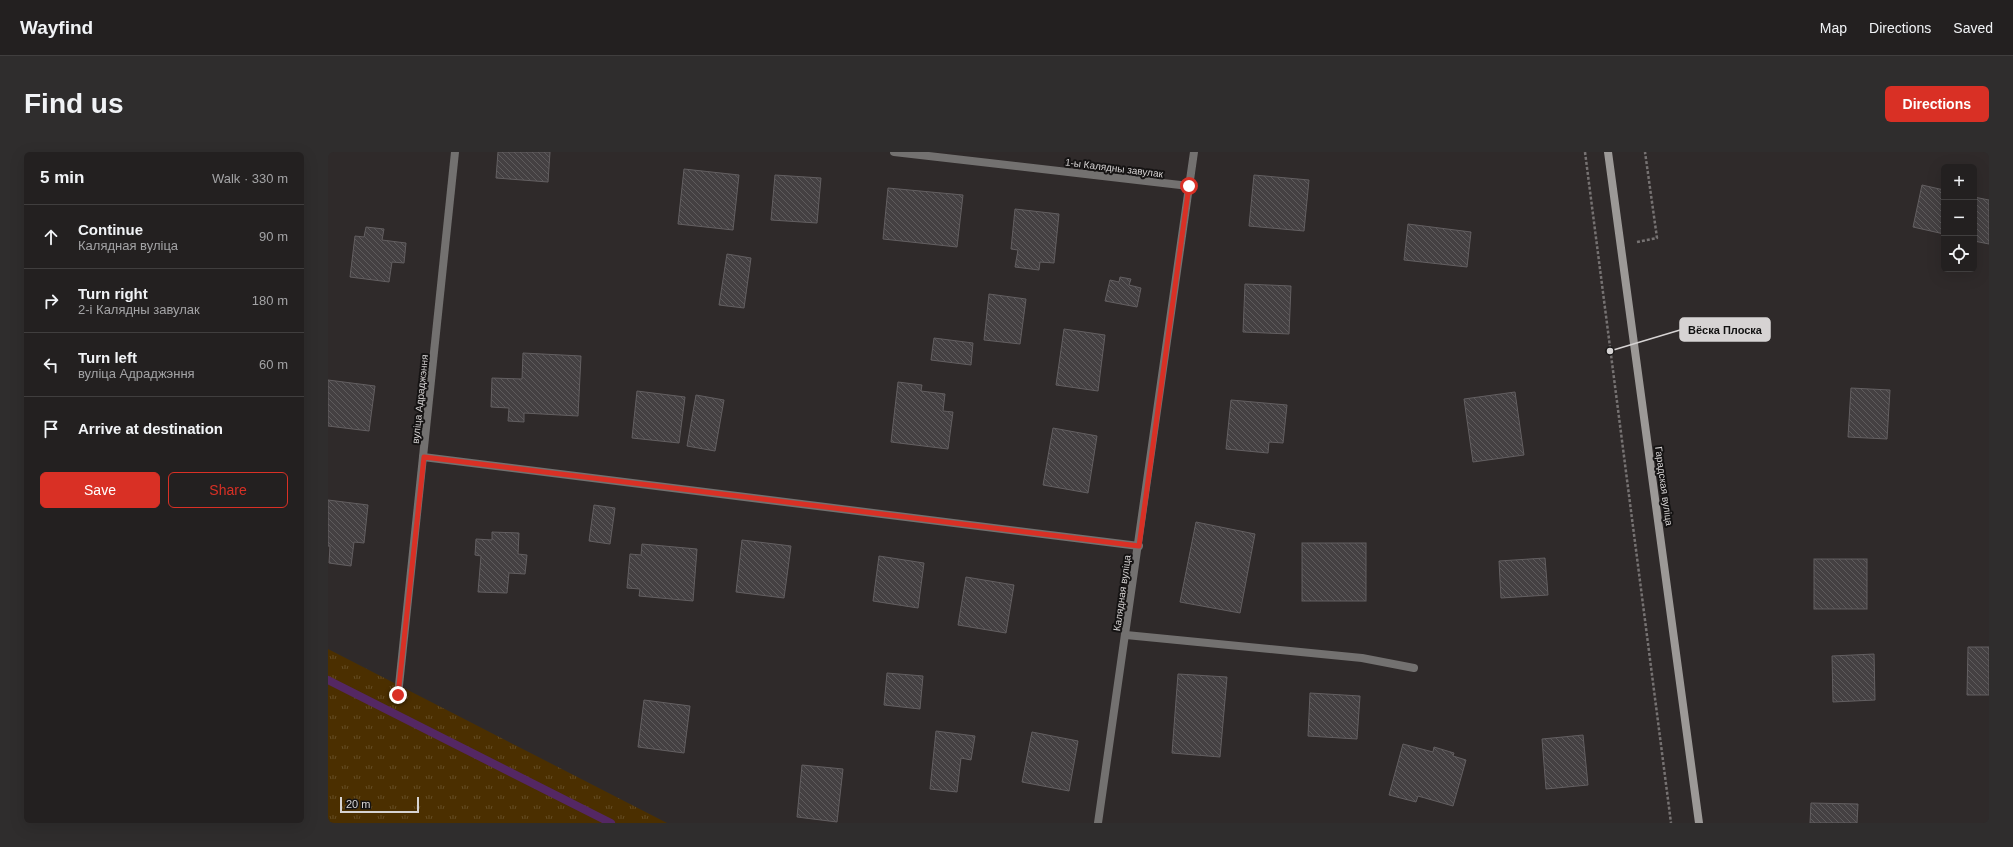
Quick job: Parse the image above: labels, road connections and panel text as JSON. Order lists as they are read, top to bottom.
{
  "streets": {
    "main road": ["Гарадская вуліца"],
    "street": ["1-ы Калядны завулак", "вуліца Адраджэння", "Калядная вуліца"]
  },
  "crossings": [
    ["1-ы Калядны завулак", "Калядная вуліца"]
  ],
  "places": ["Вёска Плоска"],
  "scale_bar": "20 m",
  "page": {
    "header": "Wayfind",
    "nav": ["Map", "Directions", "Saved"],
    "buttons": [
      "Directions",
      ["Save", "Share"]
    ],
    "title": "Find us",
    "heading": ["5 min", "Walk · 330 m"],
    "map_buttons": ["+", "−"],
    "list": [
      ["Continue", "Калядная вуліца", "90 m"],
      ["Turn right", "2-і Калядны завулак", "180 m"],
      ["Turn left", "вуліца Адраджэння", "60 m"],
      "Arrive at destination"
    ],
    "scale": "20 m"
  }
}
